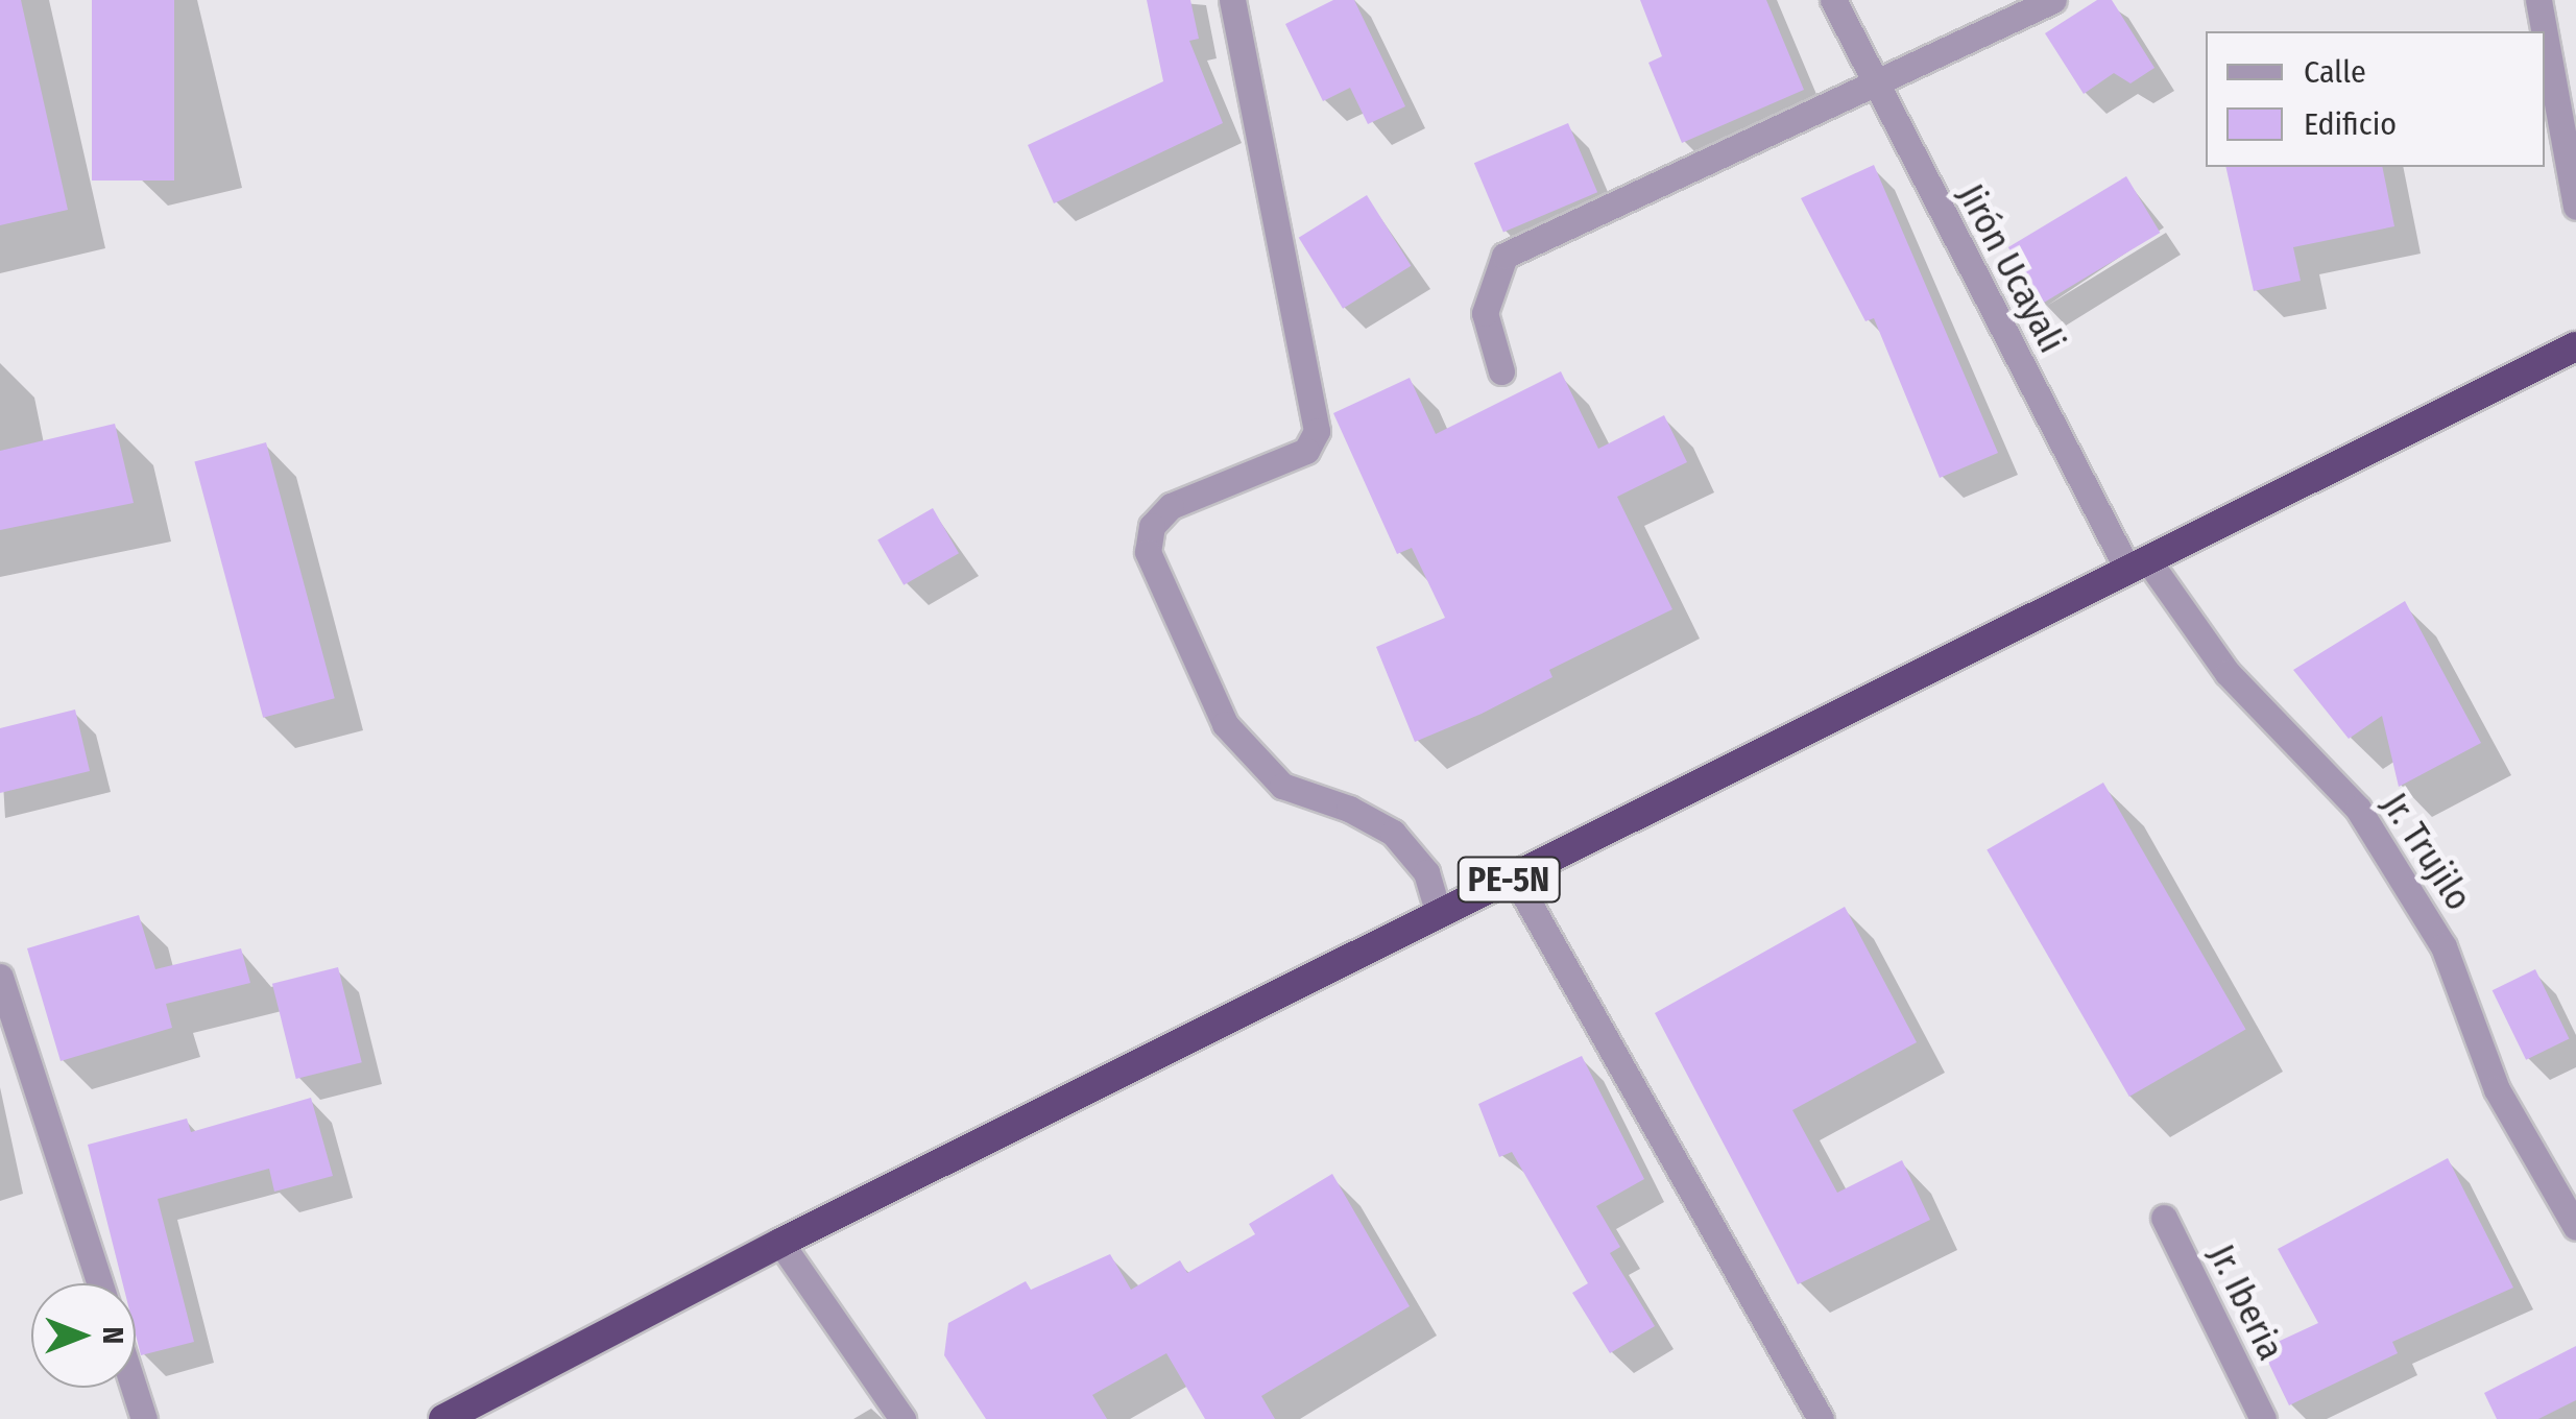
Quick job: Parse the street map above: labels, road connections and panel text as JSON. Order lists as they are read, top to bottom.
{
  "streets": {
    "highway": ["PE-5N"],
    "street": ["Jirón Ucayali", "Jr. Trujilo", "Jr. Iberia"]
  },
  "crossings": [
    ["Jirón Ucayali", "Jr. Trujilo"],
    ["Jirón Ucayali", "PE-5N"],
    ["Jr. Trujilo", "PE-5N"]
  ],
  "legend": ["Calle", "Edificio"],
  "north": "right"
}
